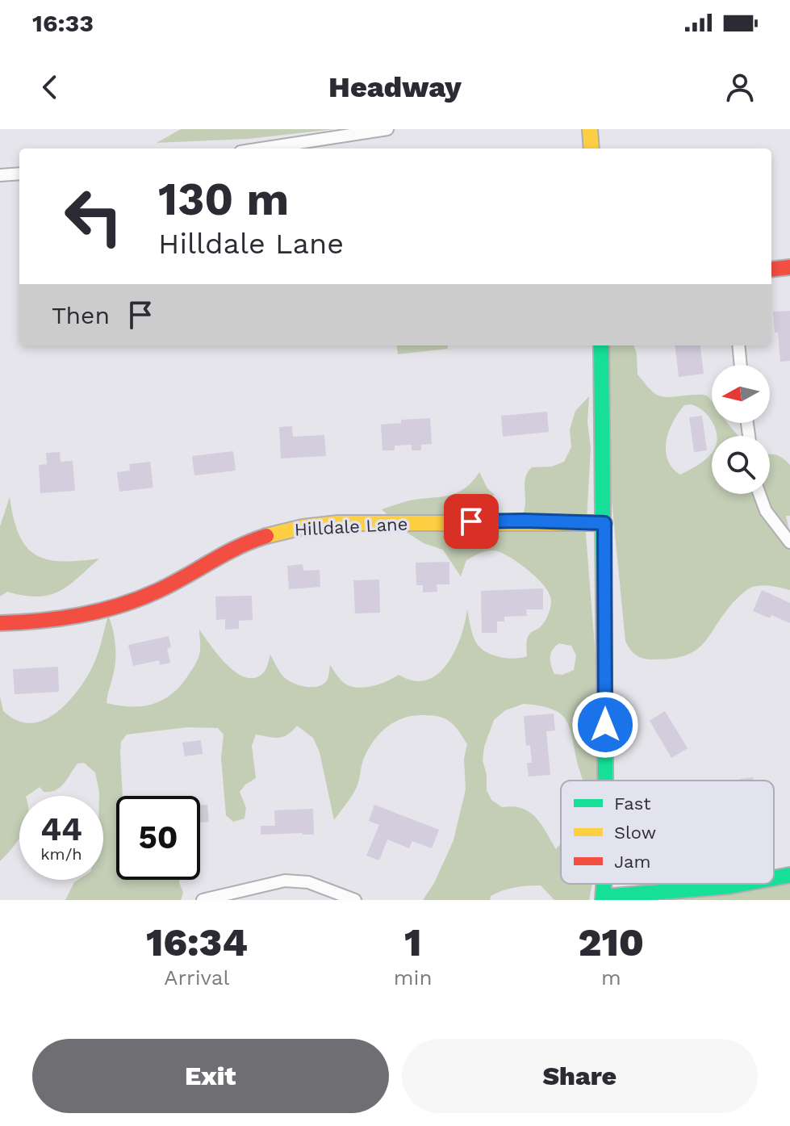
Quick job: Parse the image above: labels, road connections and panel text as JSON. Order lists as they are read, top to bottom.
{
  "streets": {
    "street": ["Hilldale Lane"]
  },
  "legend": ["Fast", "Slow", "Jam"],
  "north": "left",
  "page": {
    "status": "16:33",
    "header": "Headway",
    "turn": ["130 m", "Hilldale Lane"],
    "then": "Then",
    "speed": "44 km/h",
    "limit": "50",
    "eta": [
      "16:34",
      "Arrival",
      "1",
      "min",
      "210",
      "m"
    ],
    "buttons": ["Exit", "Share"]
  }
}
